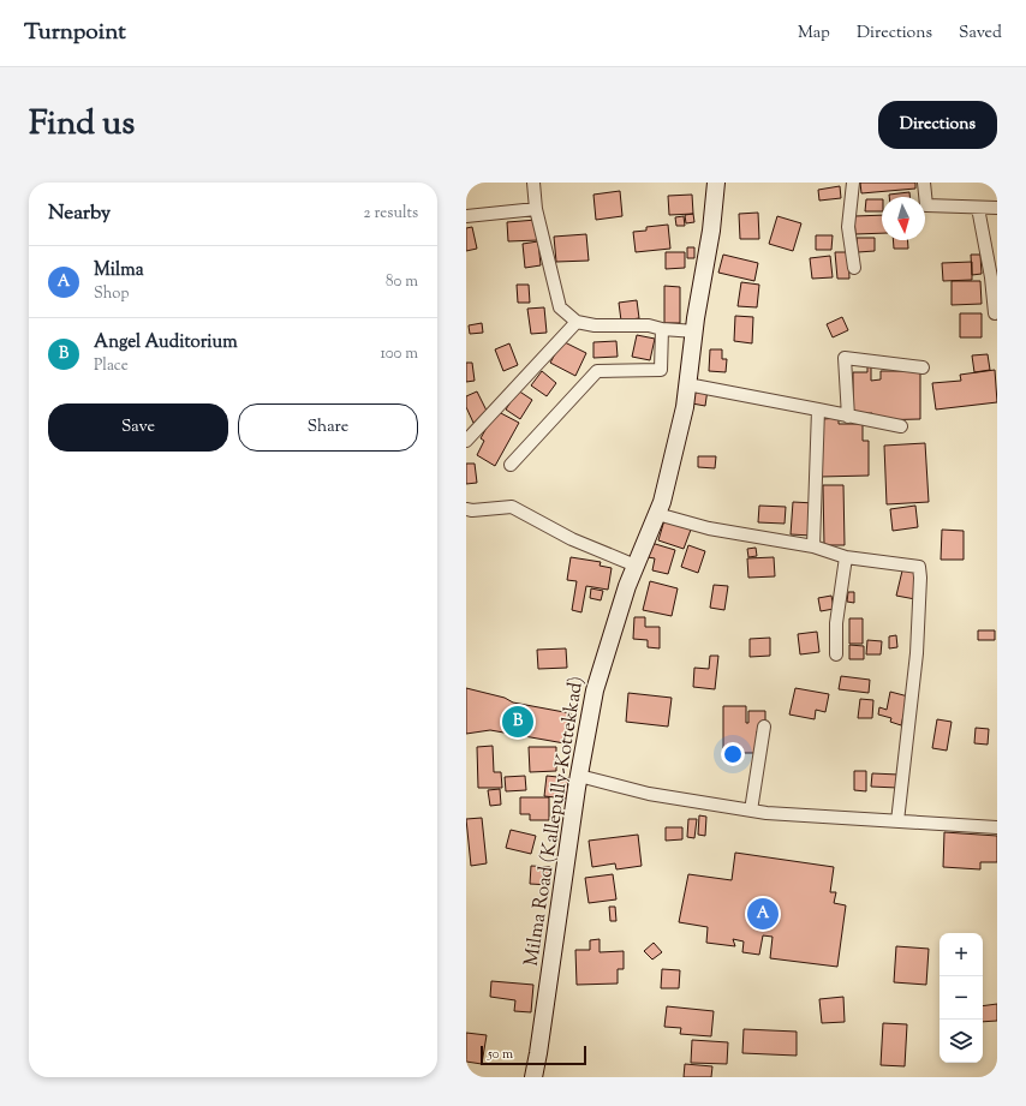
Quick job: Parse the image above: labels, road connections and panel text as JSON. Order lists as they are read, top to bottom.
{
  "streets": {
    "main road": ["Milma Road (Kallepully-Kottekkad)"]
  },
  "scale_bar": "50 m",
  "north": "bottom",
  "page": {
    "header": "Turnpoint",
    "nav": ["Map", "Directions", "Saved"],
    "title": "Find us",
    "buttons": [
      "Directions",
      ["Save", "Share"]
    ],
    "heading": ["Nearby", "2 results"],
    "list": [
      {
        "mark": "A",
        "name": "Milma",
        "note": "Shop",
        "value": "80 m"
      },
      {
        "mark": "B",
        "name": "Angel Auditorium",
        "note": "Place",
        "value": "100 m"
      }
    ],
    "pins": ["B", "A"],
    "map_buttons": ["+", "−"],
    "scale": "50 m"
  }
}
